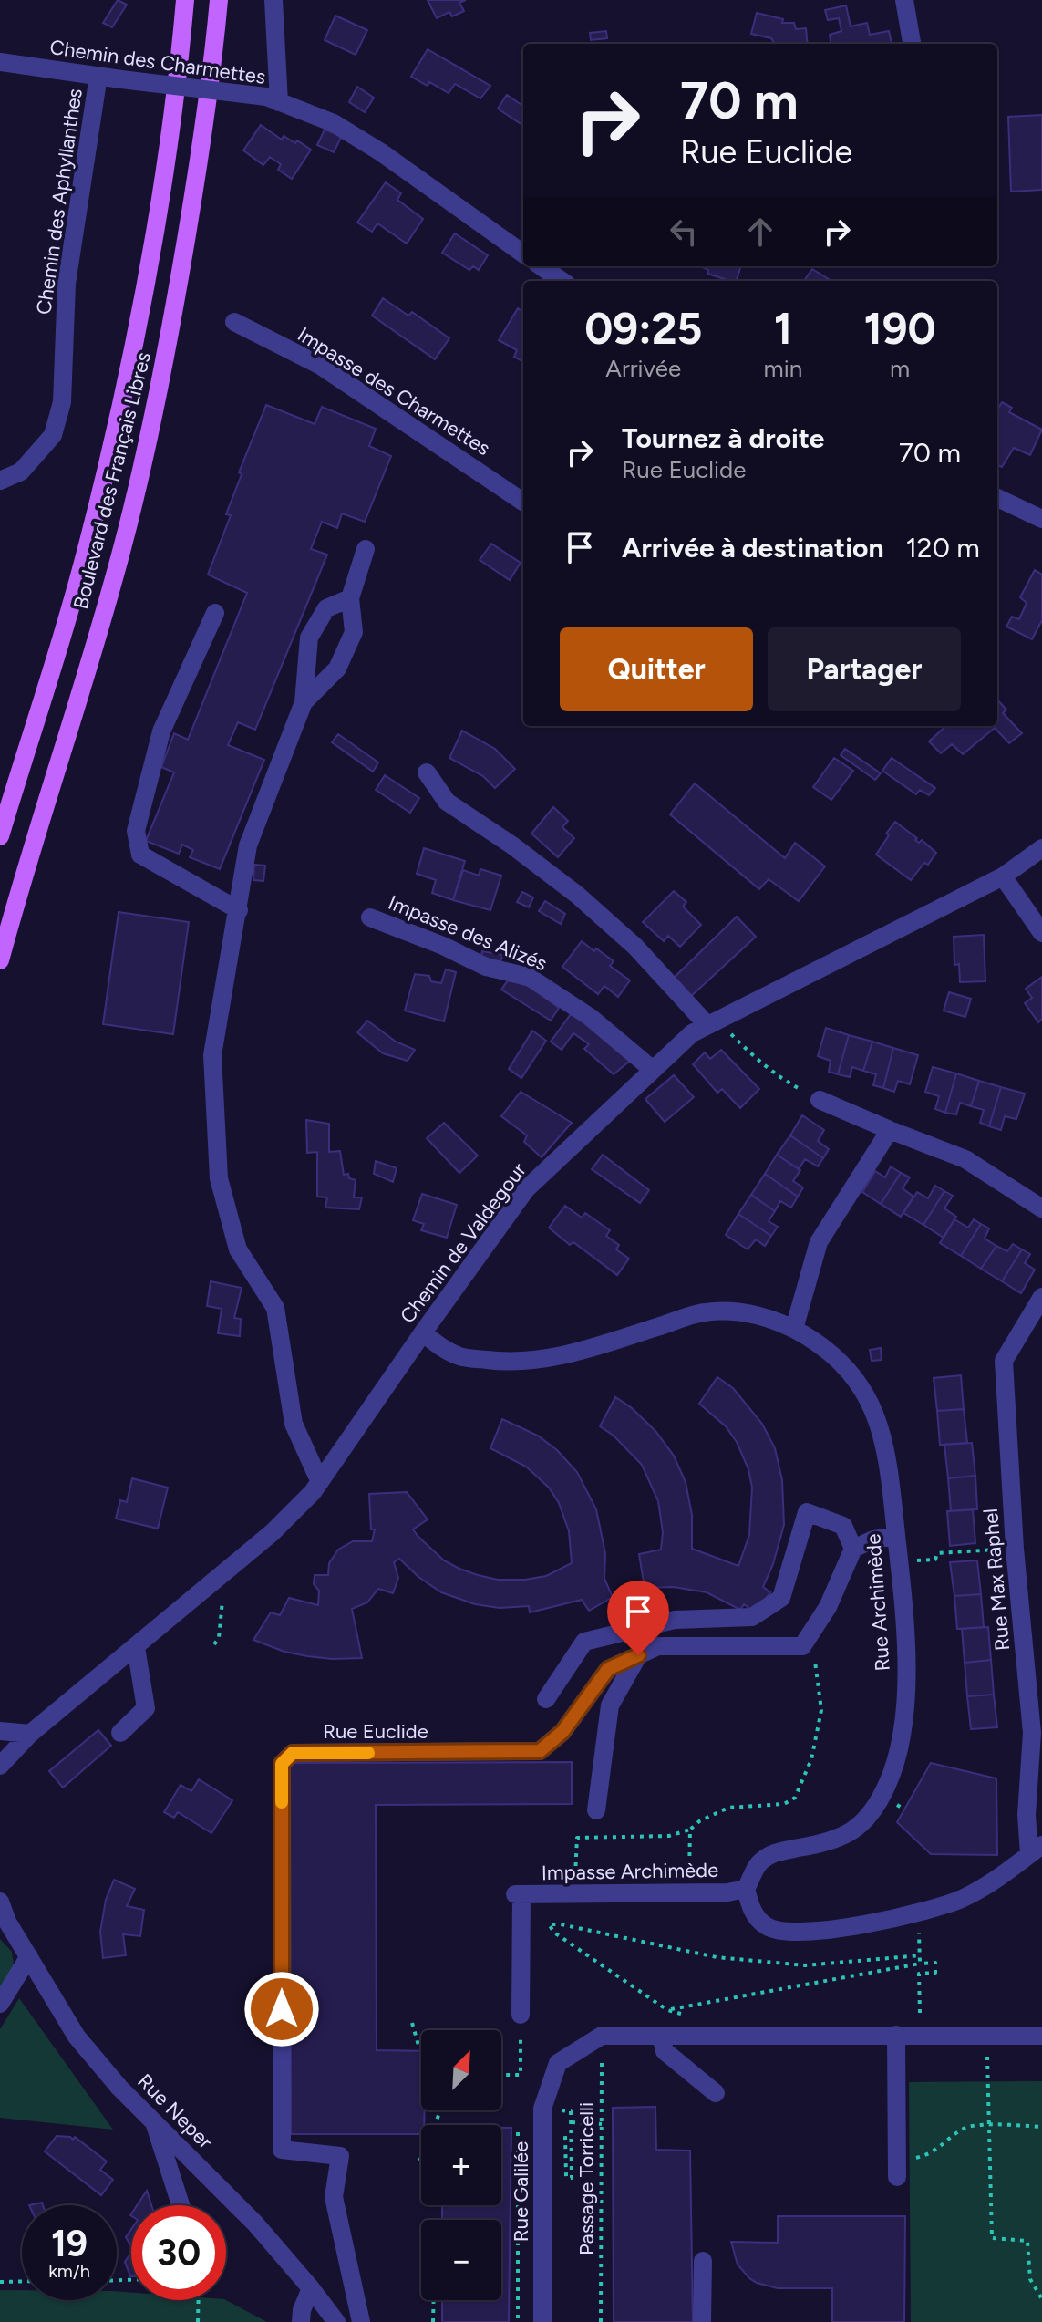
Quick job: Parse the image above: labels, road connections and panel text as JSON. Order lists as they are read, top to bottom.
{
  "streets": {
    "main road": ["Boulevard des Français Libres"],
    "street": [
      "Chemin des Charmettes",
      "Chemin des Aphyllanthes",
      "Impasse des Charmettes",
      "Impasse des Alizés",
      "Chemin de Valdegour",
      "Rue Max Raphel",
      "Rue Archimède",
      "Rue Euclide",
      "Impasse Archimède",
      "Rue Neper",
      "Rue Galilée"
    ],
    "path": ["Passage Torricelli"]
  },
  "crossings": [
    ["Chemin des Charmettes", "Chemin des Aphyllanthes"],
    ["Impasse des Alizés", "Chemin de Valdegour"],
    ["Chemin de Valdegour", "Rue Archimède"],
    ["Rue Archimède", "Impasse Archimède"],
    ["Passage Torricelli", "Rue Galilée"]
  ],
  "north": "top right",
  "page": {
    "turn": ["70 m", "Rue Euclide"],
    "eta": [
      "09:25",
      "Arrivée",
      "1",
      "min",
      "190",
      "m"
    ],
    "list": [
      {
        "name": "Tournez à droite",
        "note": "Rue Euclide",
        "value": "70 m"
      },
      {
        "name": "Arrivée à destination",
        "value": "120 m"
      }
    ],
    "buttons": ["Quitter", "Partager"],
    "map_buttons": ["+", "−"],
    "speed": "19 km/h",
    "limit": "30"
  }
}
